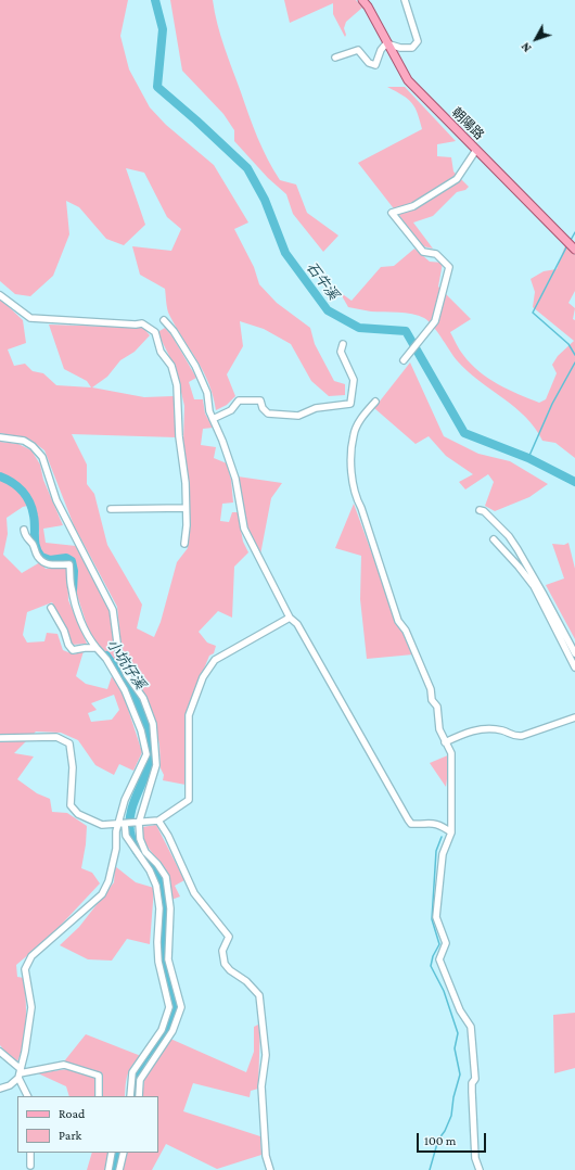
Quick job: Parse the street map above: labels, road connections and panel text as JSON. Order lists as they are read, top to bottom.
{
  "streets": {
    "main road": ["朝陽路"]
  },
  "water": ["石牛溪", "小坑仔溪"],
  "legend": ["Road", "Park"],
  "scale_bar": "100 m",
  "north": "bottom left"
}
